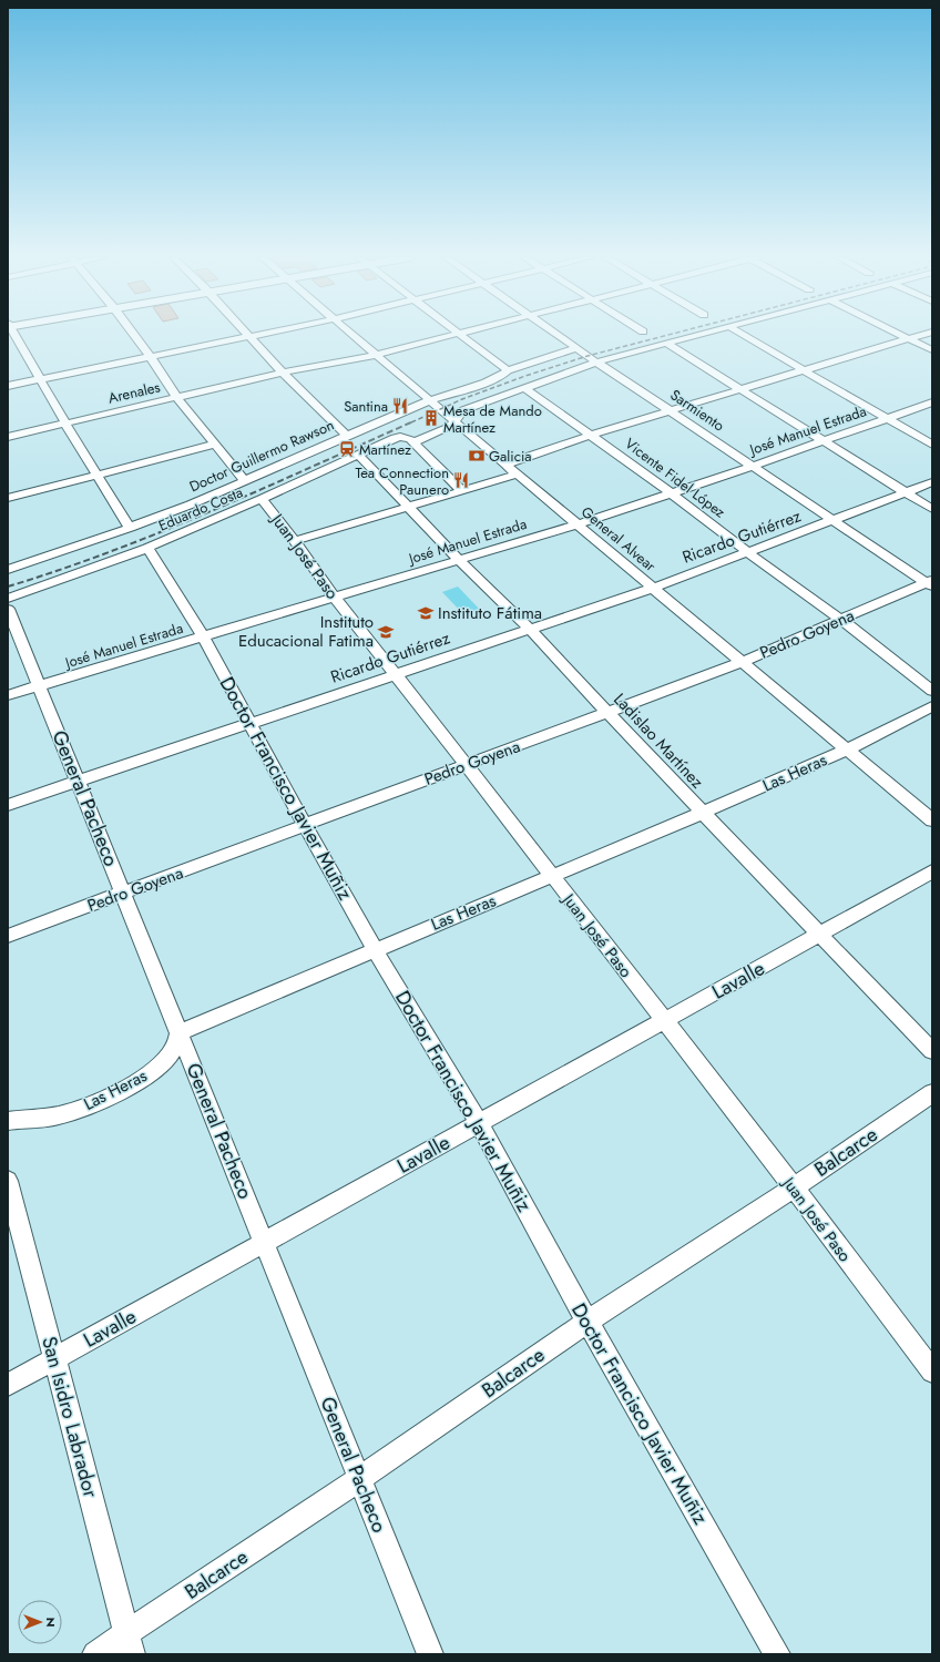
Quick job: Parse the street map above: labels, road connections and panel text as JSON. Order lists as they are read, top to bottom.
{
  "streets": {
    "street": [
      "Arenales",
      "Sarmiento",
      "José Manuel Estrada",
      "Doctor Guillermo Rawson",
      "Vicente Fidel López",
      "Eduardo Costa",
      "Ricardo Gutiérrez",
      "General Alvear",
      "Juan José Paso",
      "Pedro Goyena",
      "Ladislao Martínez",
      "Las Heras",
      "Doctor Francisco Javier Muñiz",
      "General Pacheco",
      "Lavalle",
      "Balcarce",
      "San Isidro Labrador"
    ]
  },
  "crossings": [
    ["Arenales", "General Alvear"],
    ["Sarmiento", "José Manuel Estrada"],
    ["Sarmiento", "Doctor Guillermo Rawson"],
    ["Sarmiento", "Ricardo Gutiérrez"],
    ["Sarmiento", "Pedro Goyena"],
    ["José Manuel Estrada", "Vicente Fidel López"],
    ["José Manuel Estrada", "General Alvear"],
    ["José Manuel Estrada", "Juan José Paso"],
    ["José Manuel Estrada", "Ladislao Martínez"],
    ["José Manuel Estrada", "Doctor Francisco Javier Muñiz"],
    ["José Manuel Estrada", "General Pacheco"],
    ["Doctor Guillermo Rawson", "General Alvear"],
    ["Vicente Fidel López", "Ricardo Gutiérrez"],
    ["Vicente Fidel López", "Pedro Goyena"],
    ["Eduardo Costa", "Juan José Paso"],
    ["Eduardo Costa", "Ladislao Martínez"],
    ["Eduardo Costa", "Doctor Francisco Javier Muñiz"],
    ["Ricardo Gutiérrez", "General Alvear"],
    ["Ricardo Gutiérrez", "Juan José Paso"],
    ["Ricardo Gutiérrez", "Ladislao Martínez"],
    ["Ricardo Gutiérrez", "Doctor Francisco Javier Muñiz"],
    ["Ricardo Gutiérrez", "General Pacheco"],
    ["General Alvear", "Pedro Goyena"],
    ["General Alvear", "Las Heras"],
    ["Juan José Paso", "Pedro Goyena"],
    ["Juan José Paso", "Las Heras"],
    ["Juan José Paso", "Lavalle"],
    ["Juan José Paso", "Balcarce"],
    ["Pedro Goyena", "Ladislao Martínez"],
    ["Pedro Goyena", "Doctor Francisco Javier Muñiz"],
    ["Pedro Goyena", "General Pacheco"],
    ["Ladislao Martínez", "Las Heras"],
    ["Ladislao Martínez", "Lavalle"],
    ["Las Heras", "Doctor Francisco Javier Muñiz"],
    ["Las Heras", "General Pacheco"],
    ["Doctor Francisco Javier Muñiz", "Lavalle"],
    ["Doctor Francisco Javier Muñiz", "Balcarce"],
    ["General Pacheco", "Lavalle"],
    ["General Pacheco", "Balcarce"],
    ["Lavalle", "San Isidro Labrador"],
    ["Balcarce", "San Isidro Labrador"]
  ],
  "places": {
    "restaurant": ["Santina", "Tea Connection Paunero"],
    "building": ["Mesa de Mando Martínez"],
    "station": ["Martínez"],
    "bank": ["Galicia"],
    "school or university": ["Instituto Fátima", "Instituto Educacional Fatima"]
  },
  "north": "right"
}
